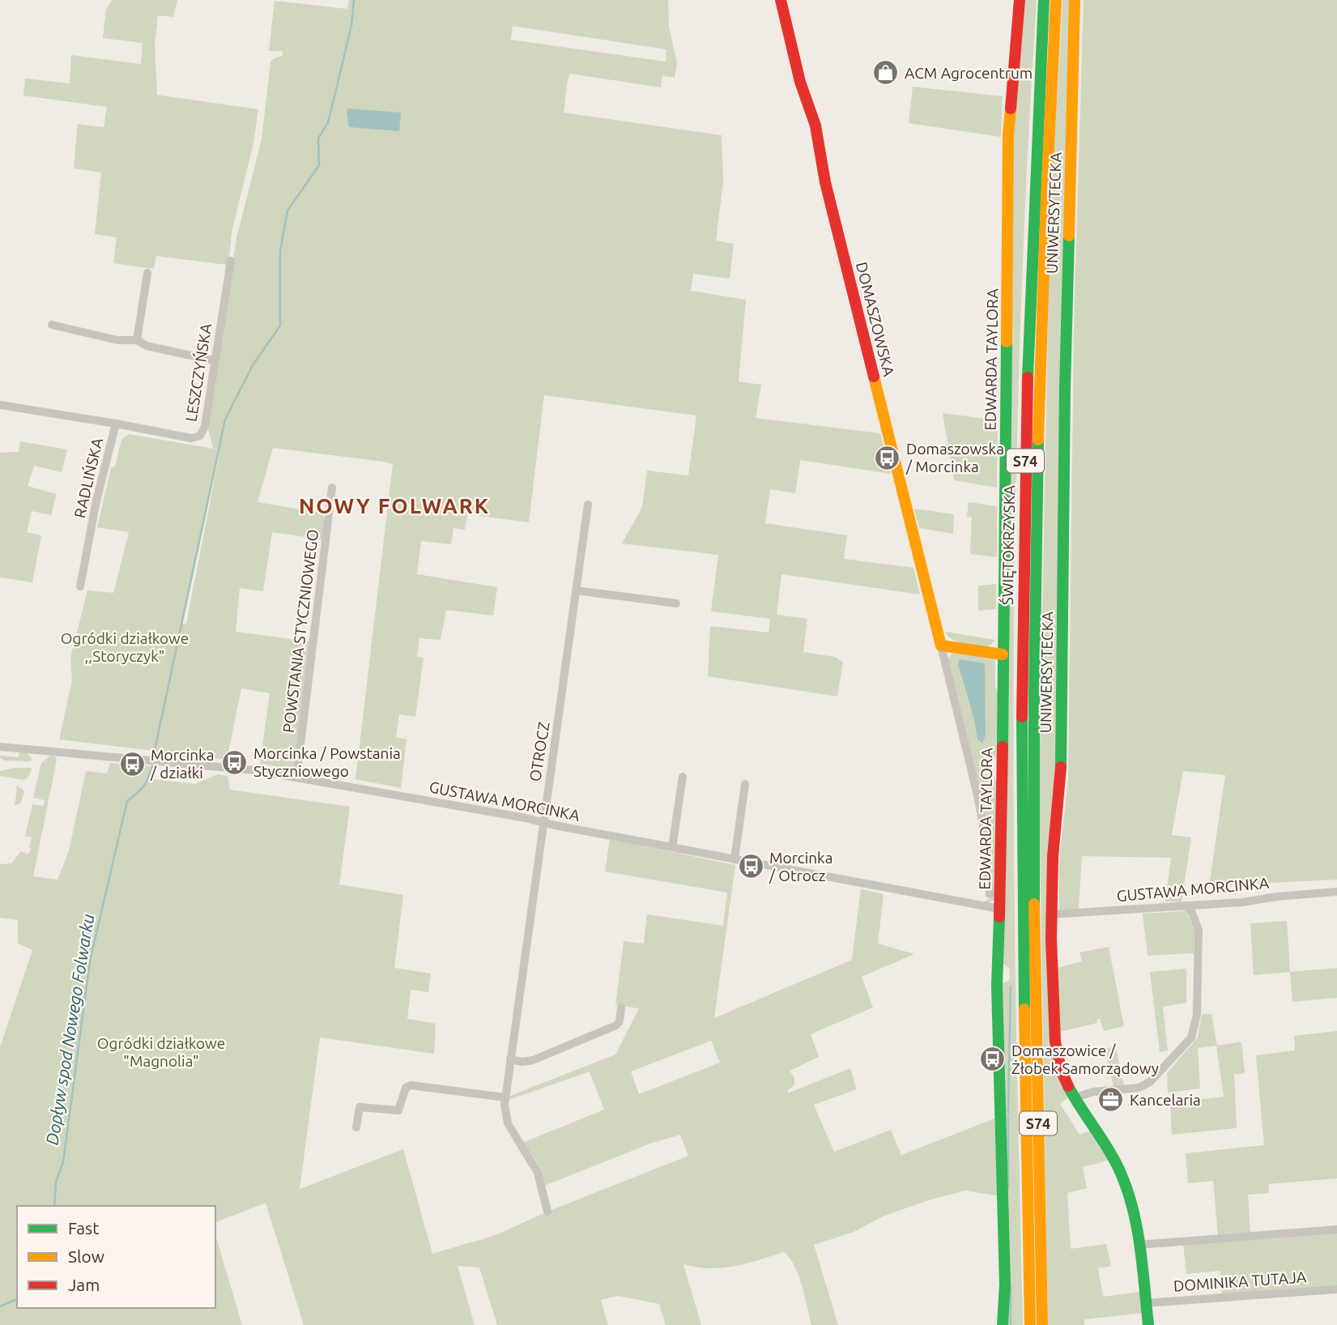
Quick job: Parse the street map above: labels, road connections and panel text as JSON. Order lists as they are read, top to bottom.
{
  "streets": {
    "main road": [
      "UNIWERSYTECKA",
      "DOMASZOWSKA",
      "EDWARDA TAYLORA",
      "S74",
      "ŚWIĘTOKRZYSKA"
    ],
    "street": [
      "LESZCZYŃSKA",
      "RADLIŃSKA",
      "POWSTANIA STYCZNIOWEGO",
      "OTROCZ",
      "GUSTAWA MORCINKA",
      "DOMINIKA TUTAJA"
    ]
  },
  "crossings": [
    ["UNIWERSYTECKA", "GUSTAWA MORCINKA"],
    ["UNIWERSYTECKA", "DOMINIKA TUTAJA"],
    ["EDWARDA TAYLORA", "GUSTAWA MORCINKA"],
    ["LESZCZYŃSKA", "RADLIŃSKA"],
    ["S74", "ŚWIĘTOKRZYSKA"],
    ["POWSTANIA STYCZNIOWEGO", "GUSTAWA MORCINKA"],
    ["OTROCZ", "GUSTAWA MORCINKA"]
  ],
  "districts": ["NOWY FOLWARK"],
  "water": ["Dopływ spod Nowego Folwarku"],
  "parks": ["Ogródki działkowe ,,Storyczyk\"", "Ogródki działkowe \"Magnolia\""],
  "places": {
    "shop": ["ACM Agrocentrum"],
    "bus stop": [
      "Domaszowska / Morcinka",
      "Morcinka / Powstania Styczniowego",
      "Morcinka / działki",
      "Morcinka / Otrocz",
      "Domaszowice / Żłobek Samorządowy"
    ],
    "office": ["Kancelaria"]
  },
  "legend": ["Fast", "Slow", "Jam"]
}
